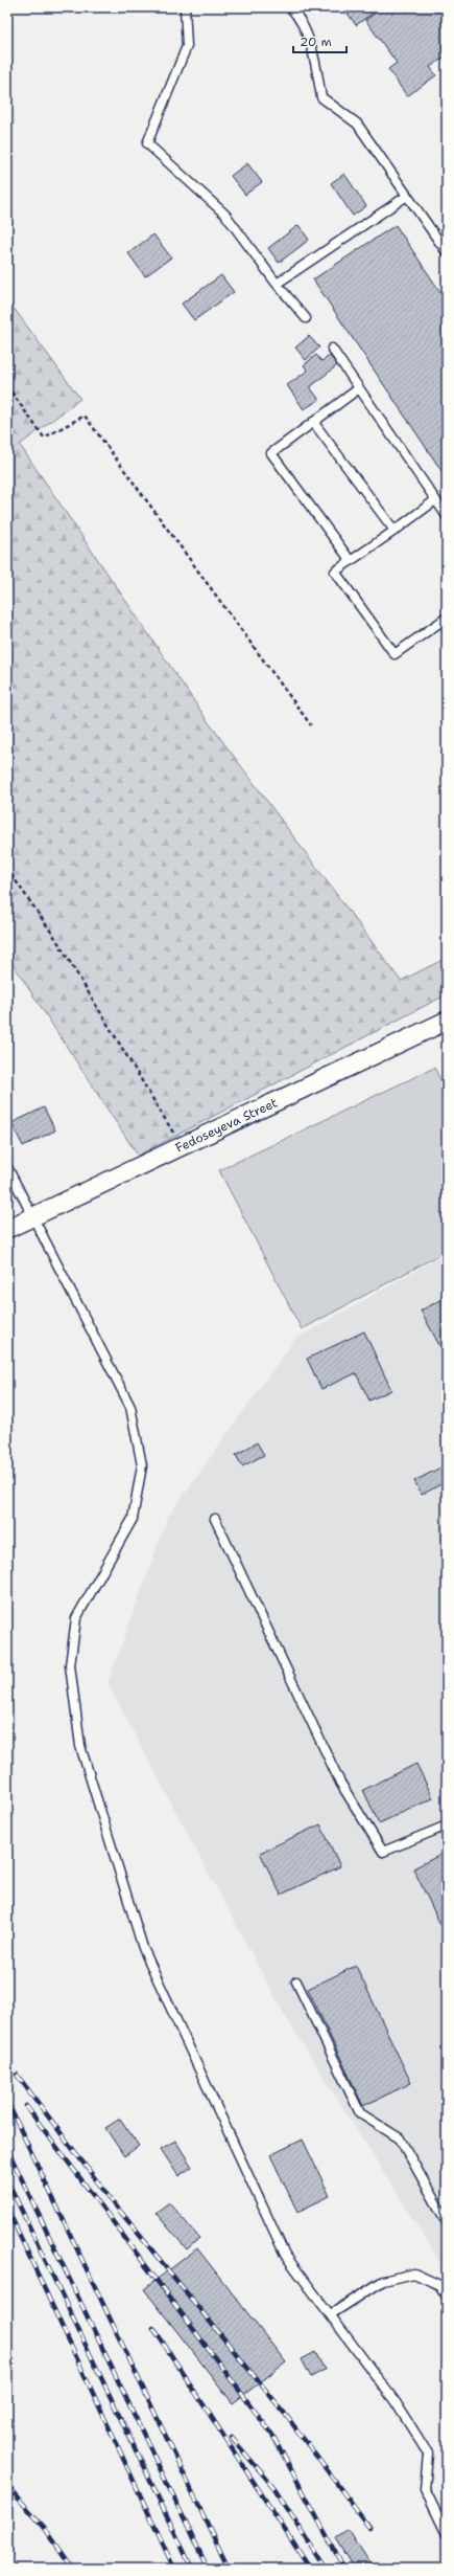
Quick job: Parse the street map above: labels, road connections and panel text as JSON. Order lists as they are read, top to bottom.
{
  "streets": {
    "street": ["Fedoseyeva Street"]
  },
  "scale_bar": "20 m"
}
